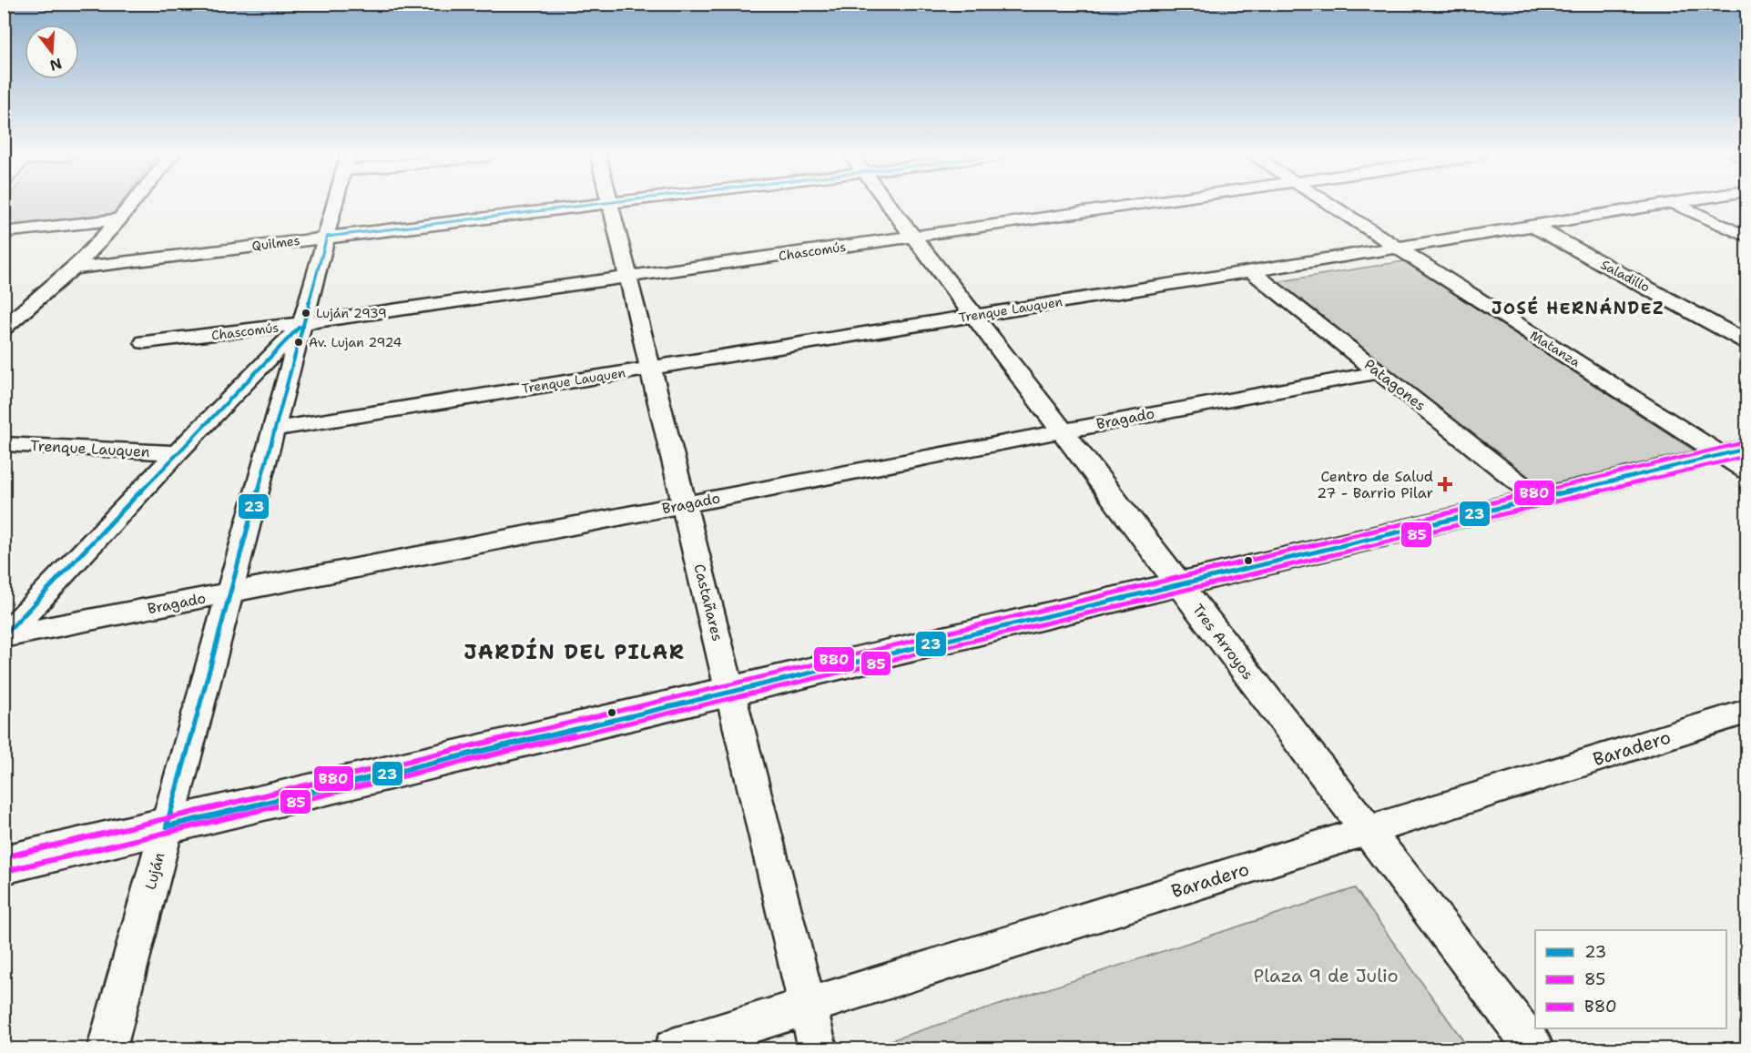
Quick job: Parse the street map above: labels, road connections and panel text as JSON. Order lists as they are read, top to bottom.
{
  "streets": {
    "street": [
      "Quilmes",
      "Chascomús",
      "Saladillo",
      "Trenque Lauquen",
      "Matanza",
      "Patagones",
      "Bragado",
      "Castañares",
      "Tres Arroyos",
      "Baradero",
      "Luján"
    ]
  },
  "crossings": [
    ["Quilmes", "Luján"],
    ["Chascomús", "Castañares"],
    ["Chascomús", "Tres Arroyos"],
    ["Chascomús", "Luján"],
    ["Saladillo", "Trenque Lauquen"],
    ["Trenque Lauquen", "Matanza"],
    ["Trenque Lauquen", "Patagones"],
    ["Trenque Lauquen", "Castañares"],
    ["Trenque Lauquen", "Tres Arroyos"],
    ["Trenque Lauquen", "Luján"],
    ["Patagones", "Bragado"],
    ["Bragado", "Castañares"],
    ["Bragado", "Tres Arroyos"],
    ["Bragado", "Luján"],
    ["Castañares", "Baradero"],
    ["Tres Arroyos", "Baradero"]
  ],
  "districts": ["JOSÉ HERNÁNDEZ", "JARDÍN DEL PILAR"],
  "parks": ["Plaza 9 de Julio"],
  "places": {
    "other": ["Luján 2939", "Av. Lujan 2924"],
    "health": ["Centro de Salud 27 - Barrio Pilar"]
  },
  "lines": ["transit line 23", "transit line B80", "transit line 85"],
  "legend": ["23", "85", "B80"],
  "north": "bottom"
}
